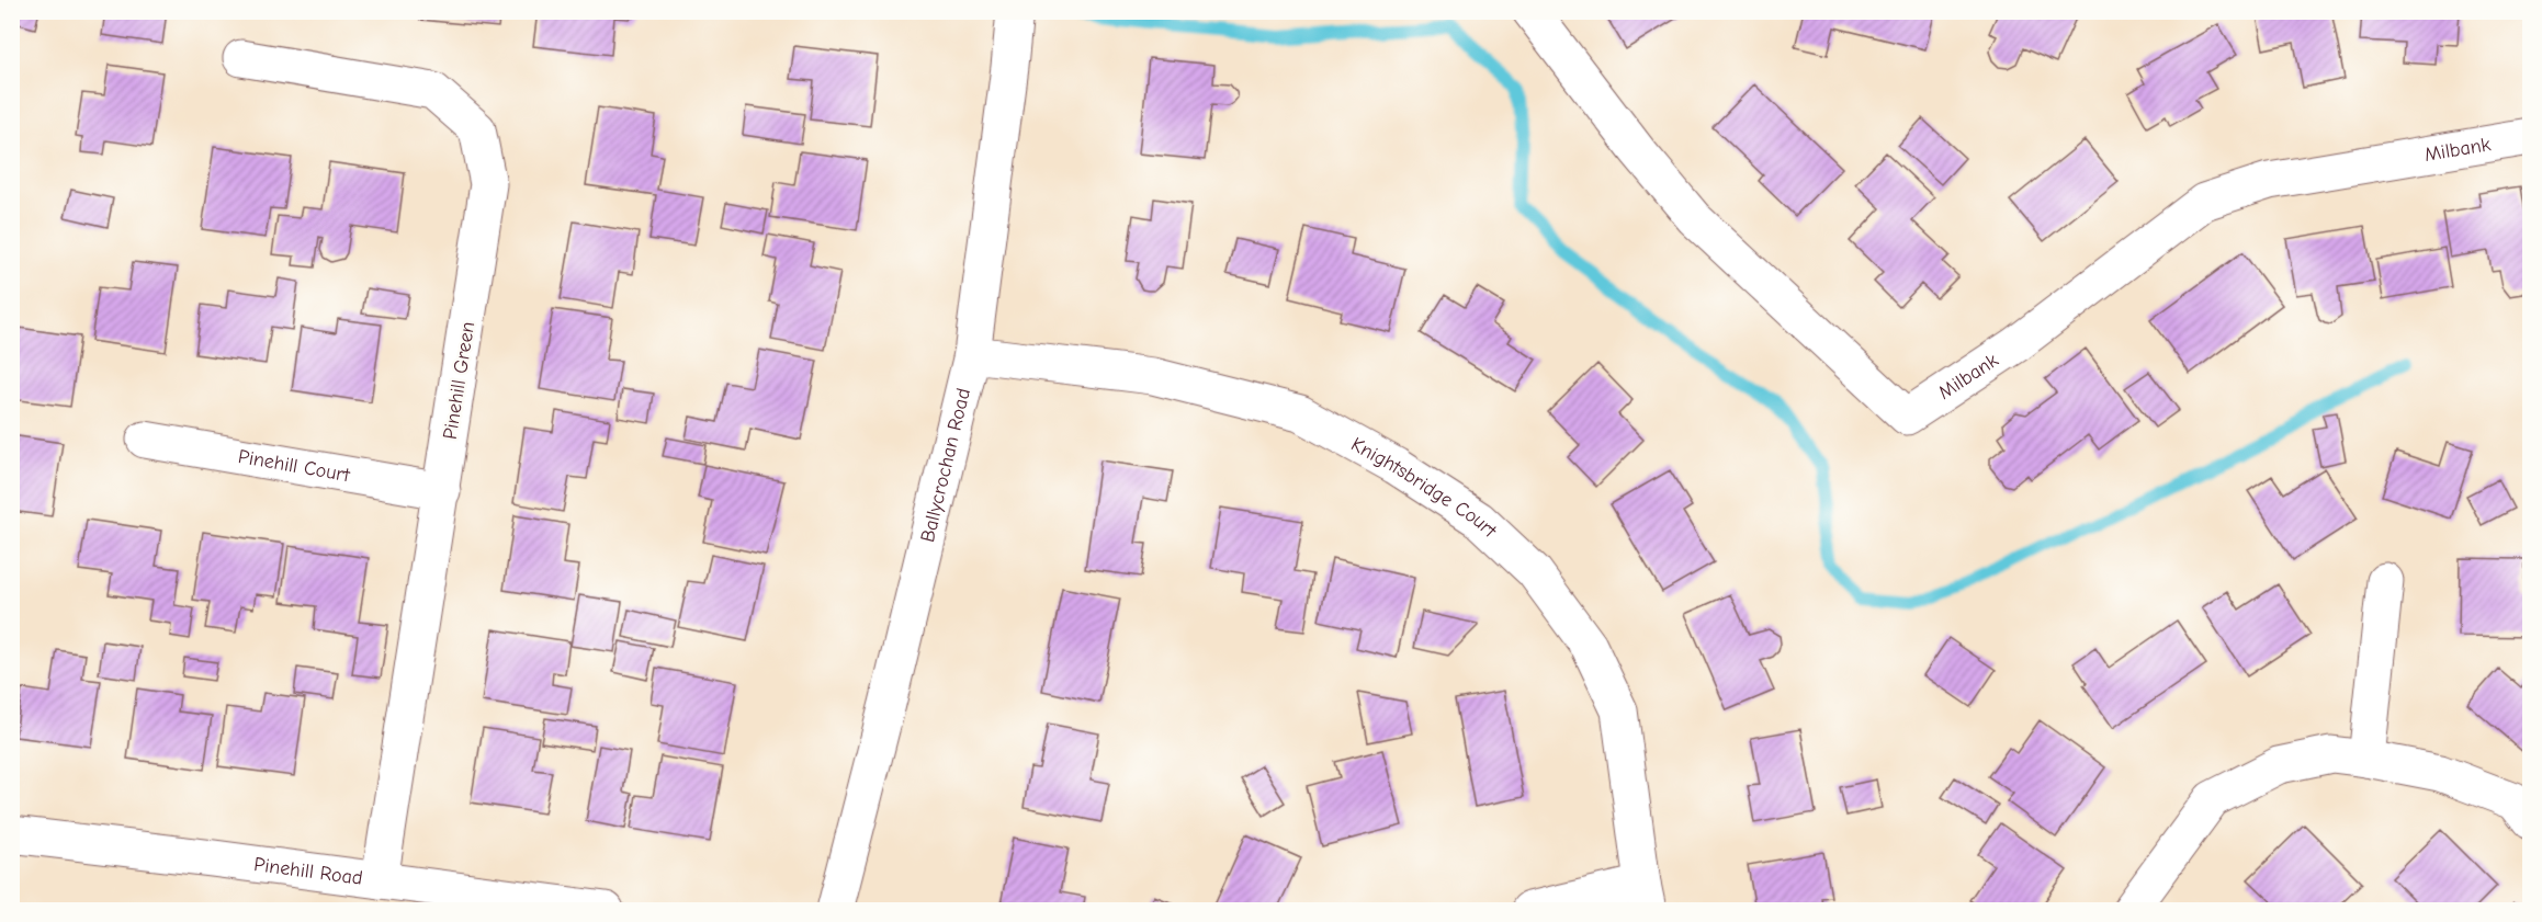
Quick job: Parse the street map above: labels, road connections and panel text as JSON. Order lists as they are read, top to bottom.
{
  "streets": {
    "street": [
      "Milbank",
      "Pinehill Green",
      "Pinehill Court",
      "Ballycrochan Road",
      "Knightsbridge Court",
      "Pinehill Road"
    ]
  },
  "crossings": [
    ["Pinehill Green", "Pinehill Court"],
    ["Pinehill Green", "Pinehill Road"],
    ["Ballycrochan Road", "Knightsbridge Court"]
  ]
}
